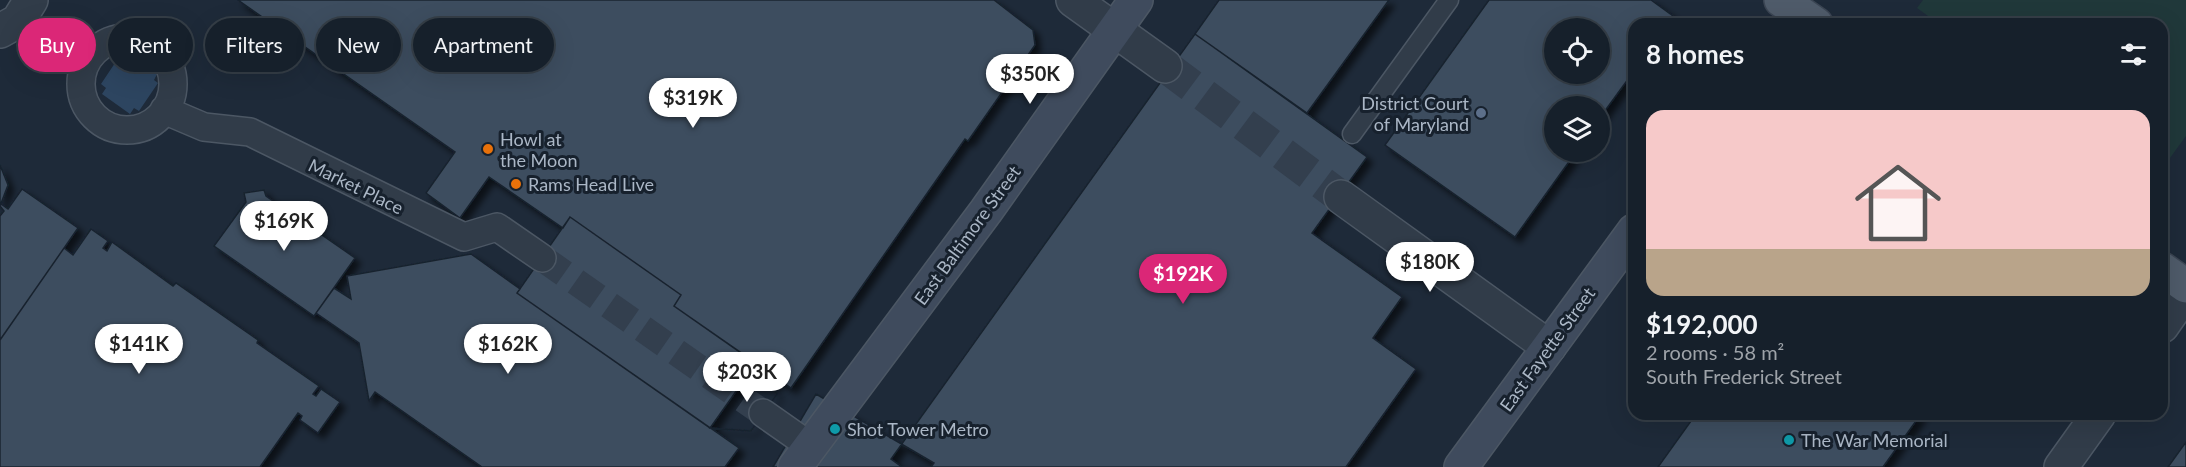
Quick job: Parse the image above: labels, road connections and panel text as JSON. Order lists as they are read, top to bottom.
{
  "streets": {
    "main road": ["East Baltimore Street", "East Fayette Street"],
    "street": ["Market Place"]
  },
  "places": [
    "District Court of Maryland",
    "Howl at the Moon",
    "Rams Head Live",
    "Shot Tower Metro",
    "The War Memorial"
  ],
  "page": {
    "chip": [
      "Buy",
      "Rent",
      "Filters",
      "New",
      "Apartment"
    ],
    "heading": "8 homes",
    "price": [
      "$350K",
      "$319K",
      "$169K",
      "$180K",
      "$192K",
      "$141K",
      "$162K",
      "$203K"
    ],
    "list": [
      {
        "name": "$192,000",
        "note": "2 rooms · 58 m² · South Frederick Street"
      }
    ]
  }
}
